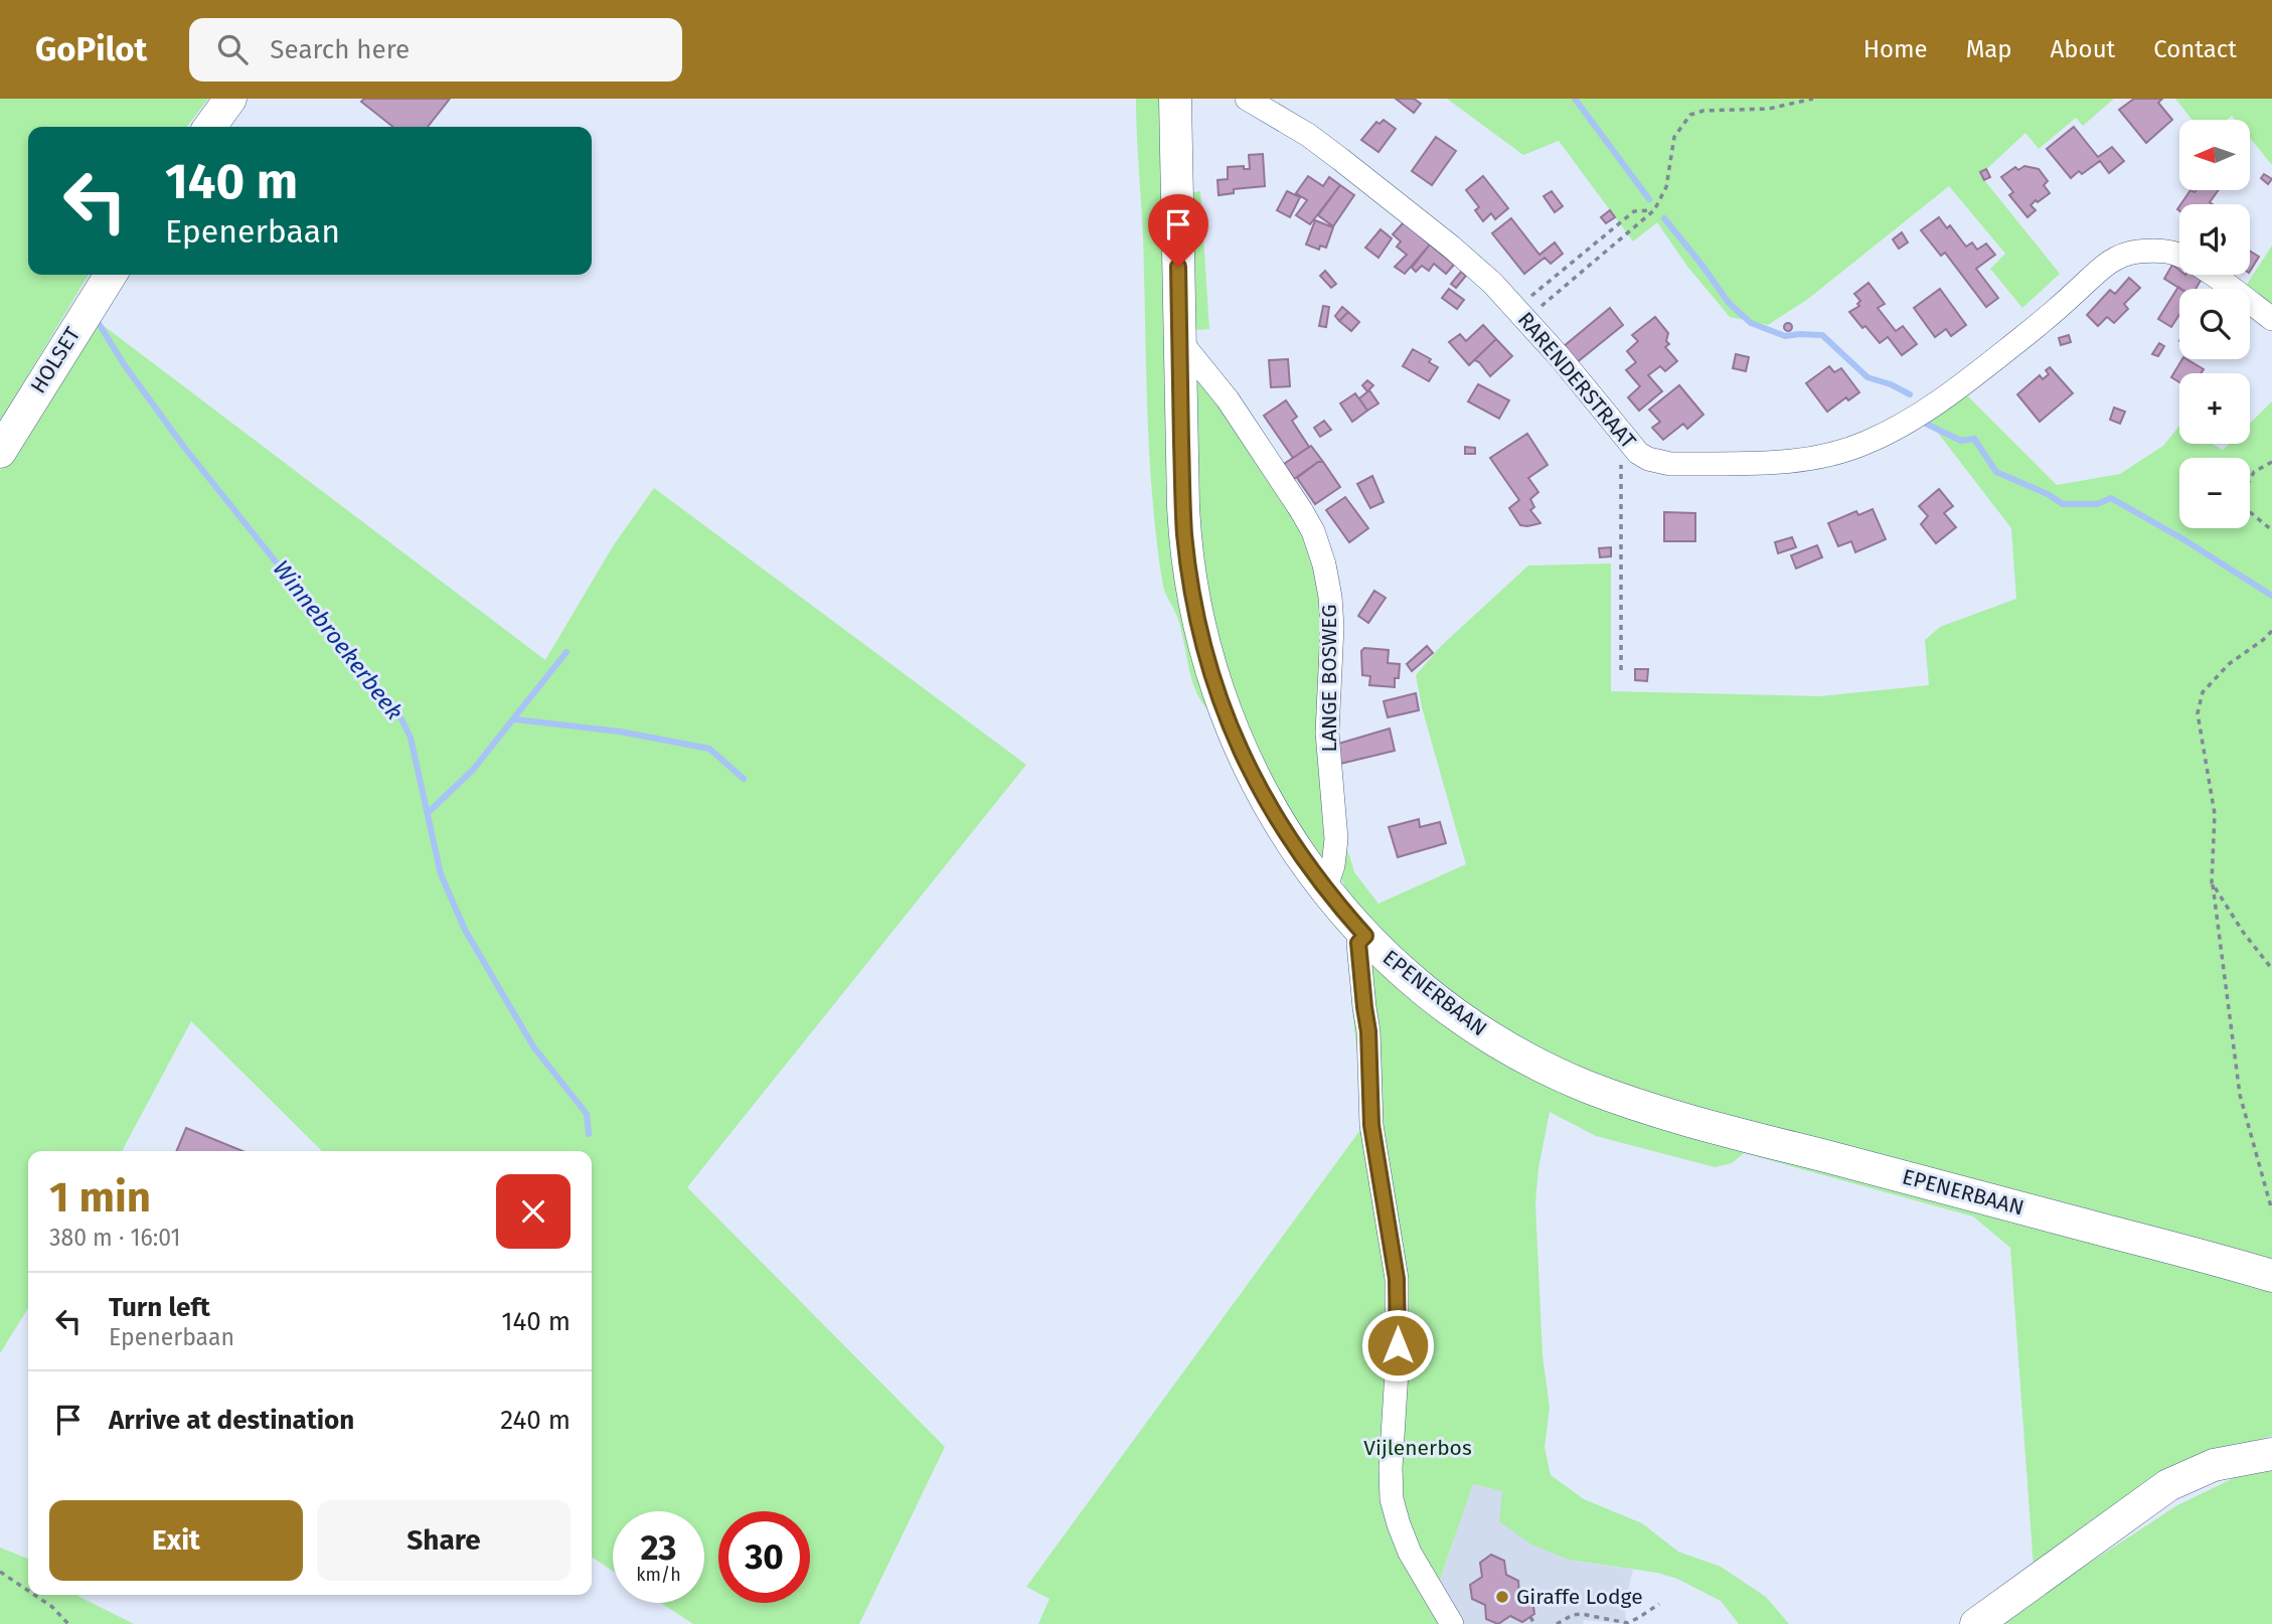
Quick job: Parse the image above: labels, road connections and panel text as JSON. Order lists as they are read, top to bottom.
{
  "streets": {
    "street": [
      "HOLSET",
      "RARENDERSTRAAT",
      "LANGE BOSWEG",
      "EPENERBAAN"
    ]
  },
  "crossings": [
    ["LANGE BOSWEG", "EPENERBAAN"]
  ],
  "water": ["Winnebroekerbeek"],
  "parks": ["Vijlenerbos"],
  "places": ["Giraffe Lodge"],
  "north": "left",
  "page": {
    "header": "GoPilot",
    "search": "Search here",
    "nav": [
      "Home",
      "Map",
      "About",
      "Contact"
    ],
    "map_buttons": ["+", "−"],
    "turn": ["140 m", "Epenerbaan"],
    "heading": ["1 min", "380 m · 16:01"],
    "list": [
      {
        "name": "Turn left",
        "note": "Epenerbaan",
        "value": "140 m"
      },
      {
        "name": "Arrive at destination",
        "value": "240 m"
      }
    ],
    "buttons": ["Exit", "Share"],
    "speed": "23 km/h",
    "limit": "30"
  }
}
